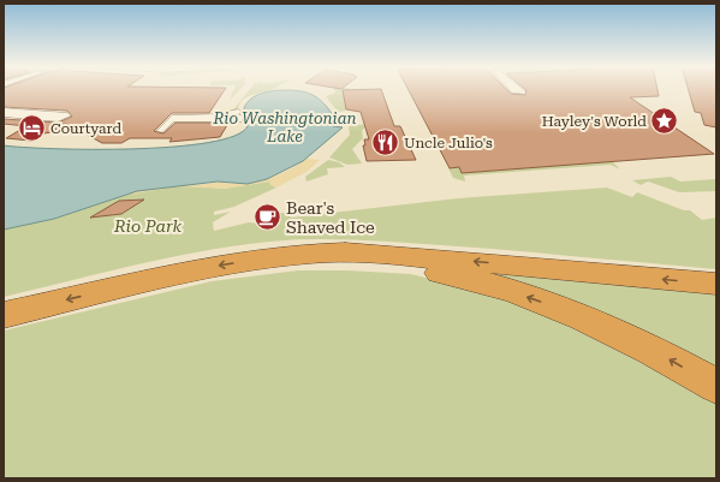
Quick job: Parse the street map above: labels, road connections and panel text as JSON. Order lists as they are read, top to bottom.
{
  "water": ["Rio Washingtonian Lake"],
  "parks": ["Rio Park"],
  "places": {
    "place": ["Hayley's World"],
    "hotel": ["Courtyard"],
    "restaurant": ["Uncle Julio's"],
    "cafe": ["Bear's Shaved Ice"]
  }
}
